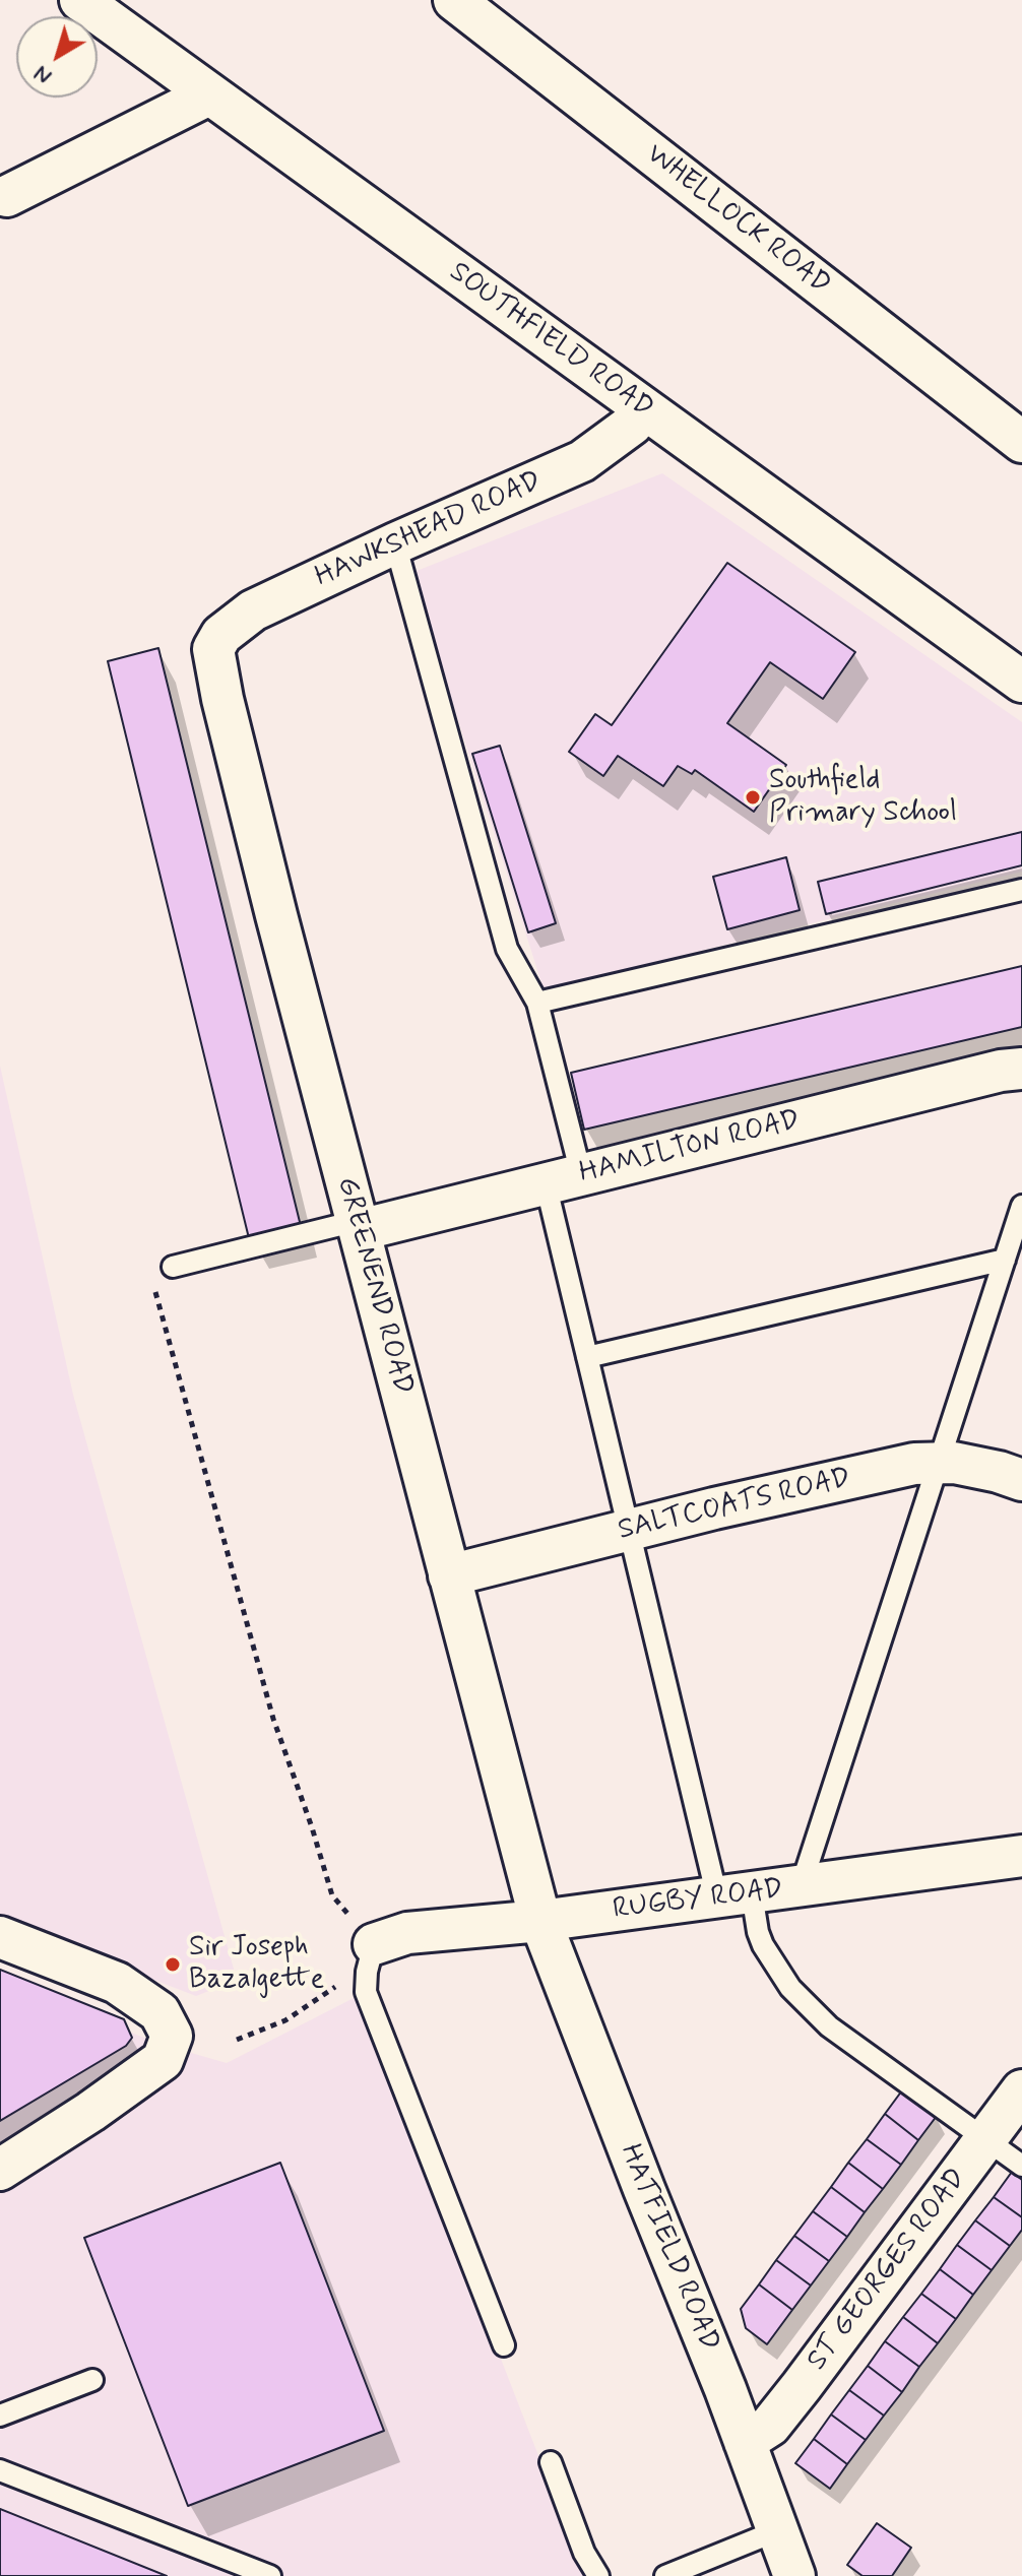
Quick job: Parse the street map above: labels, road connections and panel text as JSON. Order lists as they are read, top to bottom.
{
  "streets": {
    "street": [
      "WHELLOCK ROAD",
      "SOUTHFIELD ROAD",
      "HAWKSHEAD ROAD",
      "HAMILTON ROAD",
      "GREENEND ROAD",
      "SALTCOATS ROAD",
      "RUGBY ROAD",
      "HATFIELD ROAD",
      "ST GEORGES ROAD"
    ]
  },
  "crossings": [
    ["SOUTHFIELD ROAD", "HAWKSHEAD ROAD"],
    ["HAWKSHEAD ROAD", "GREENEND ROAD"],
    ["HAMILTON ROAD", "GREENEND ROAD"],
    ["GREENEND ROAD", "SALTCOATS ROAD"],
    ["GREENEND ROAD", "RUGBY ROAD"],
    ["GREENEND ROAD", "HATFIELD ROAD"],
    ["RUGBY ROAD", "HATFIELD ROAD"],
    ["HATFIELD ROAD", "ST GEORGES ROAD"]
  ],
  "places": ["Southfield Primary School", "Sir Joseph Bazalgette"],
  "north": "bottom left"
}
